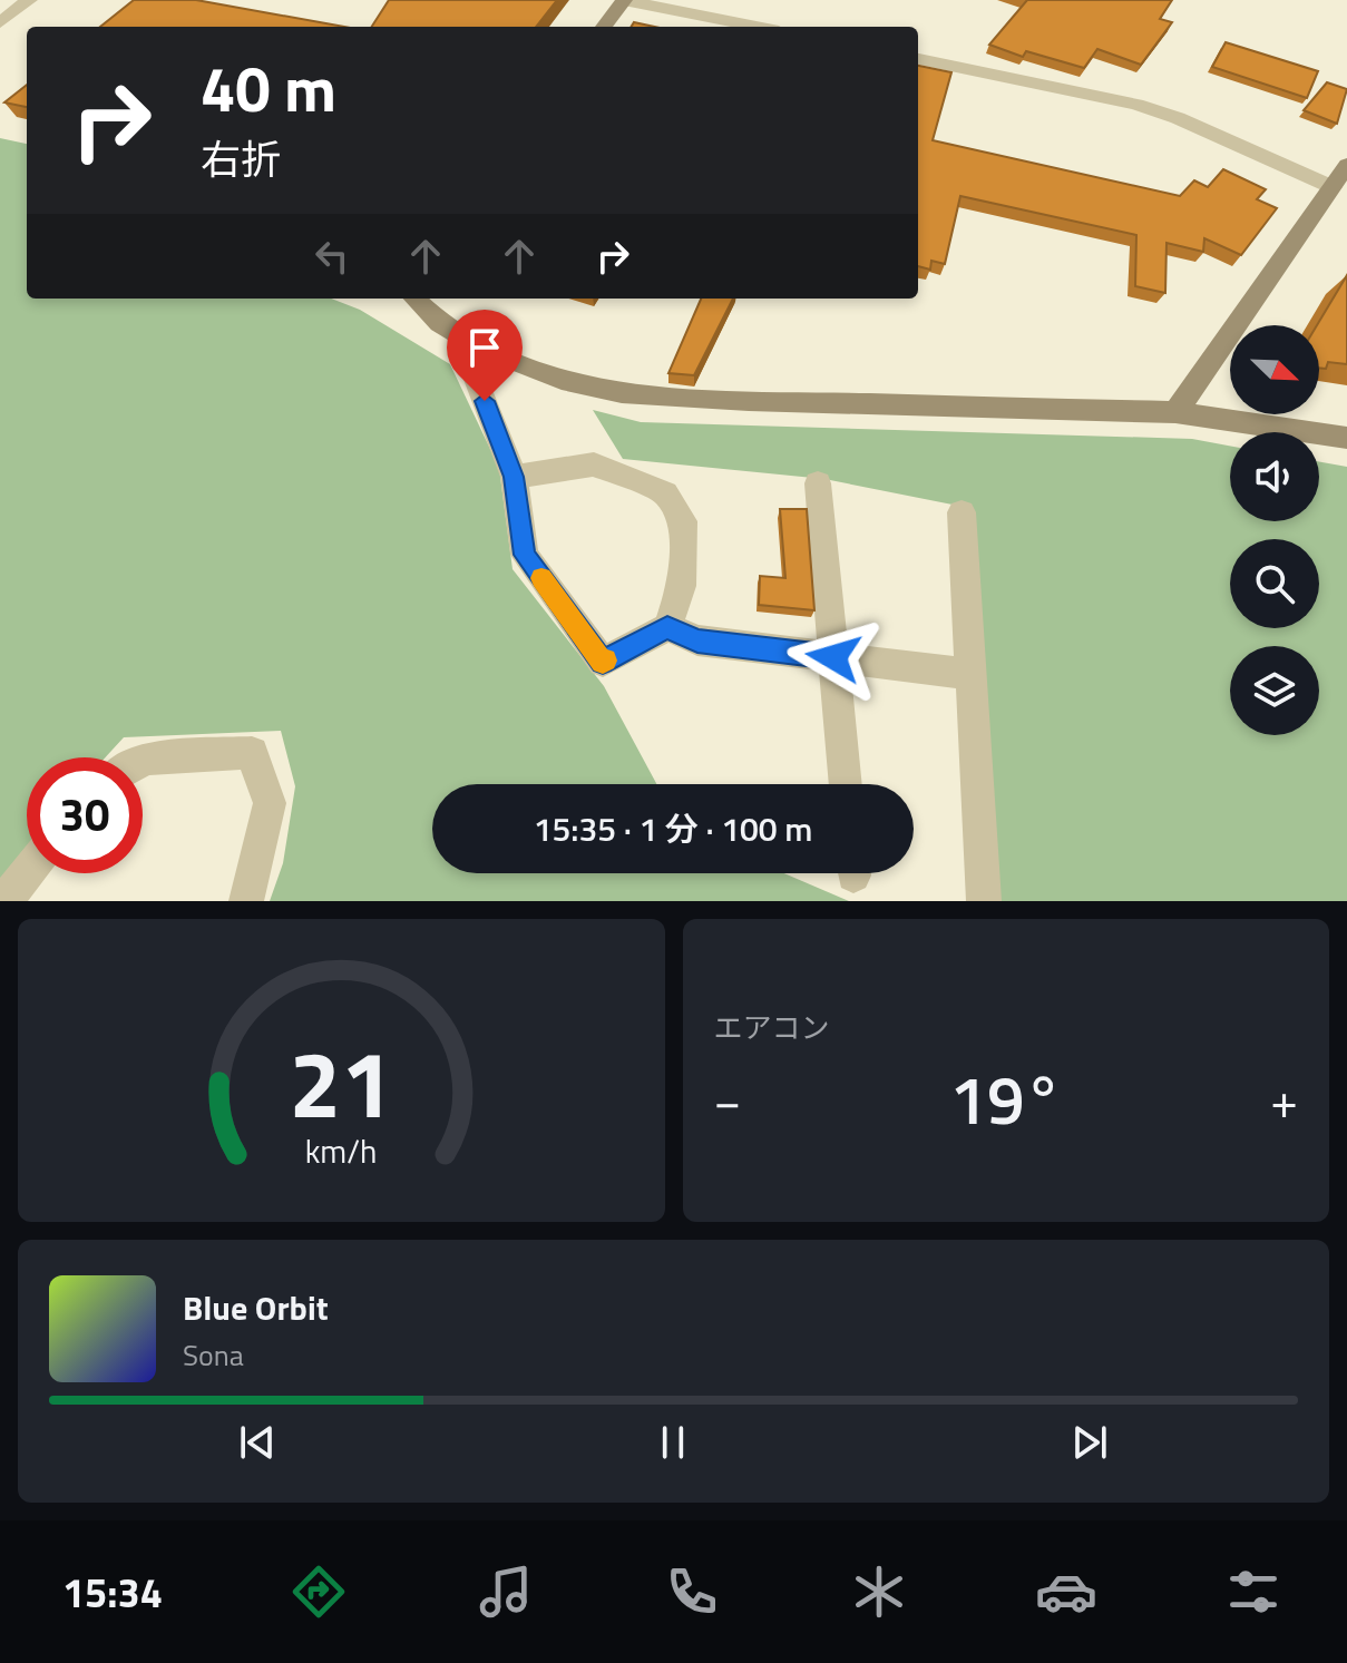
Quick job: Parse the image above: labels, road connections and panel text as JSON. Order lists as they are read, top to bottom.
{
  "north": "bottom right",
  "page": {
    "turn": ["40 m", "右折"],
    "limit": "30",
    "trip": "15:35 · 1 分 · 100 m",
    "tile": "エアコン",
    "heat": ["−", "19°", "+"],
    "song": ["Blue Orbit", "Sona"],
    "tabs": "15:34",
    "gauge": ["21", "km/h"]
  }
}
